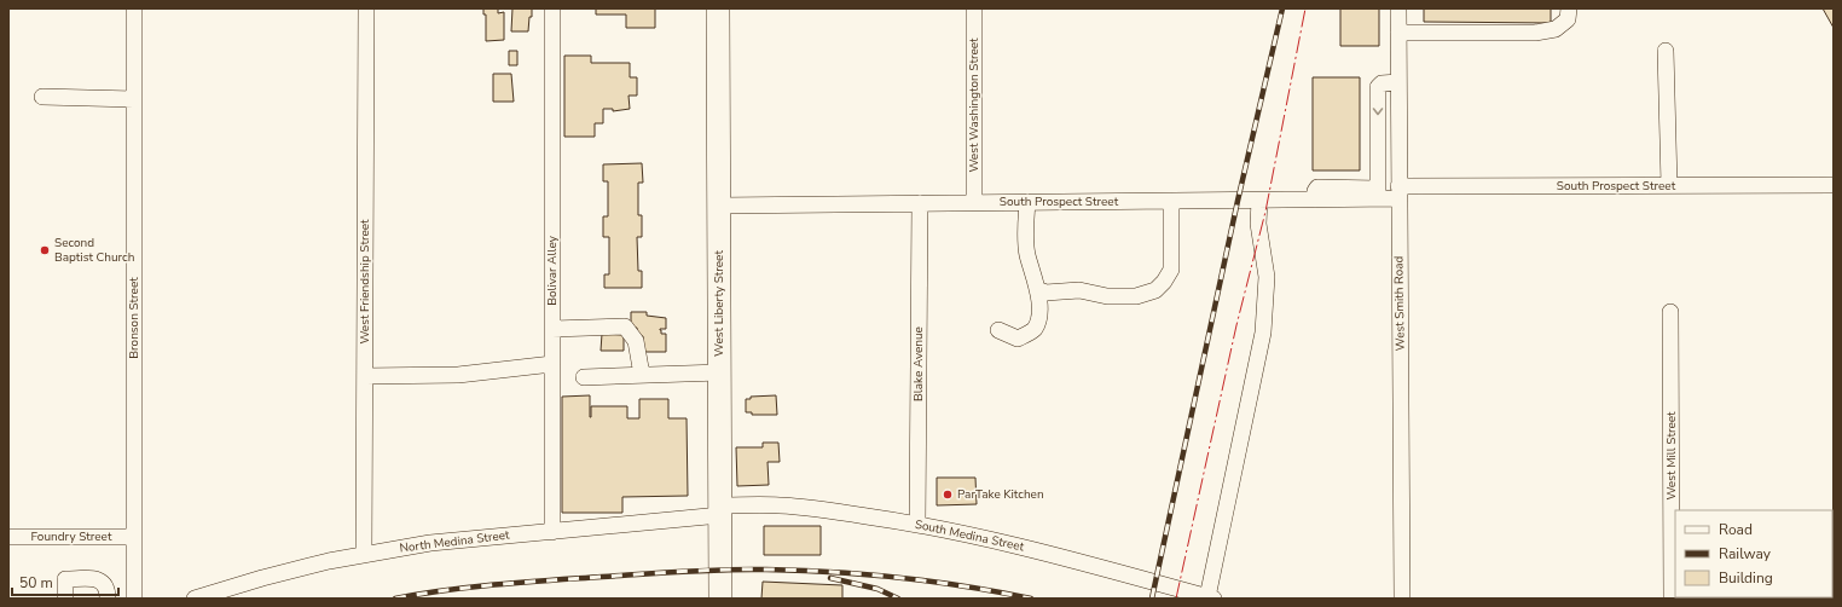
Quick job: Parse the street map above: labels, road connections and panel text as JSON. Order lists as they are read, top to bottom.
{
  "streets": {
    "highway": ["West Liberty Street"],
    "street": [
      "West Washington Street",
      "South Prospect Street",
      "Bolivar Alley",
      "West Friendship Street",
      "West Smith Road",
      "Bronson Street",
      "Blake Avenue",
      "West Mill Street",
      "South Medina Street",
      "Foundry Street",
      "North Medina Street"
    ]
  },
  "crossings": [
    ["West Washington Street", "South Prospect Street"],
    ["South Prospect Street", "West Liberty Street"],
    ["South Prospect Street", "West Smith Road"],
    ["South Prospect Street", "Blake Avenue"],
    ["Bolivar Alley", "North Medina Street"],
    ["West Friendship Street", "North Medina Street"],
    ["West Liberty Street", "South Medina Street"],
    ["West Liberty Street", "North Medina Street"],
    ["Bronson Street", "Foundry Street"],
    ["Blake Avenue", "South Medina Street"],
    ["South Medina Street", "North Medina Street"]
  ],
  "places": ["Second Baptist Church", "ParTake Kitchen"],
  "legend": ["Road", "Railway", "Building"],
  "scale_bar": "50 m"
}
